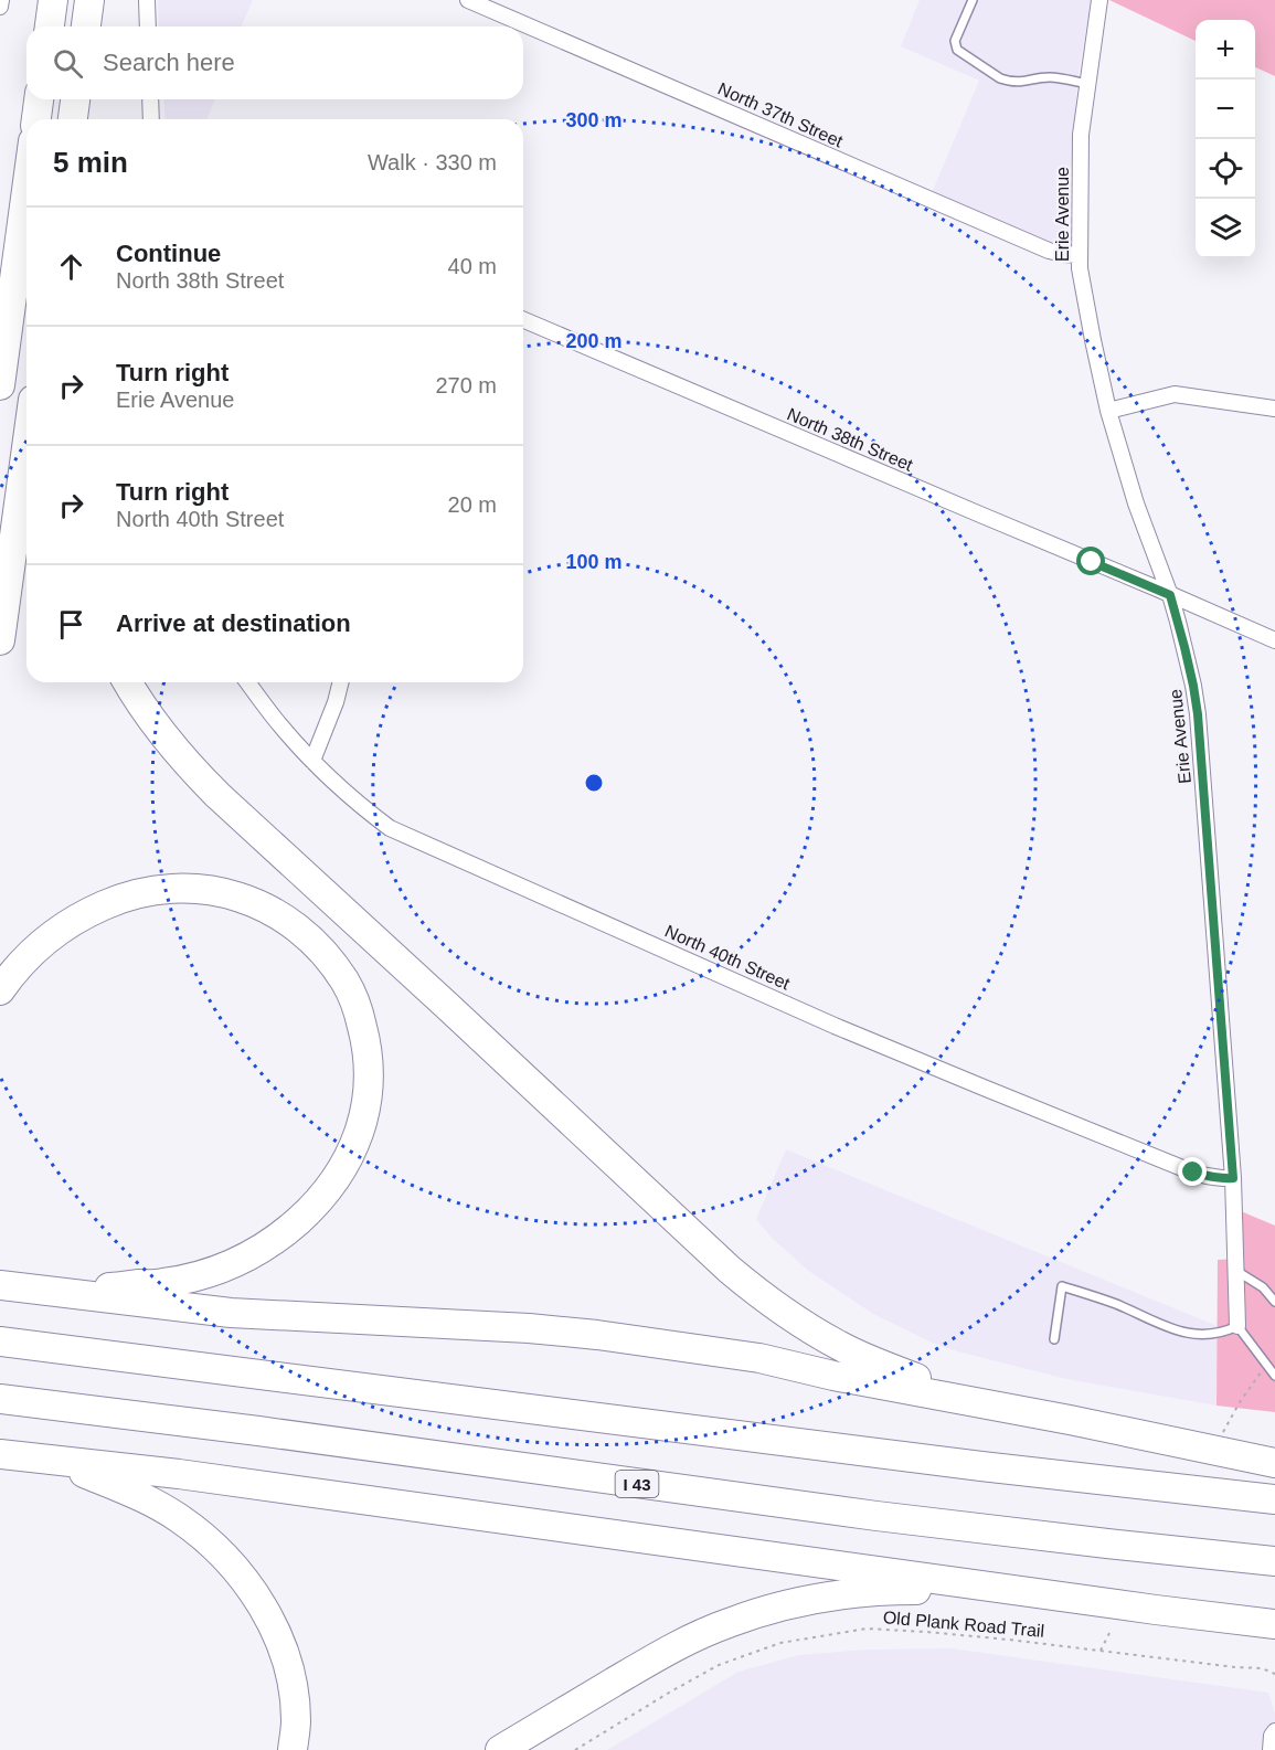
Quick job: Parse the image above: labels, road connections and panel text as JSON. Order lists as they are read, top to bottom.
{
  "streets": {
    "highway": ["I 43"],
    "street": [
      "North 37th Street",
      "Erie Avenue",
      "North 38th Street",
      "North 40th Street"
    ],
    "path": ["Old Plank Road Trail"]
  },
  "crossings": [
    ["North 37th Street", "Erie Avenue"],
    ["Erie Avenue", "North 38th Street"],
    ["Erie Avenue", "North 40th Street"]
  ],
  "page": {
    "map_buttons": ["+", "−"],
    "search": "Search here",
    "heading": ["5 min", "Walk · 330 m"],
    "list": [
      ["Continue", "North 38th Street", "40 m"],
      ["Turn right", "Erie Avenue", "270 m"],
      ["Turn right", "North 40th Street", "20 m"],
      "Arrive at destination"
    ]
  },
  "rings": ["300 m", "200 m", "100 m"]
}
